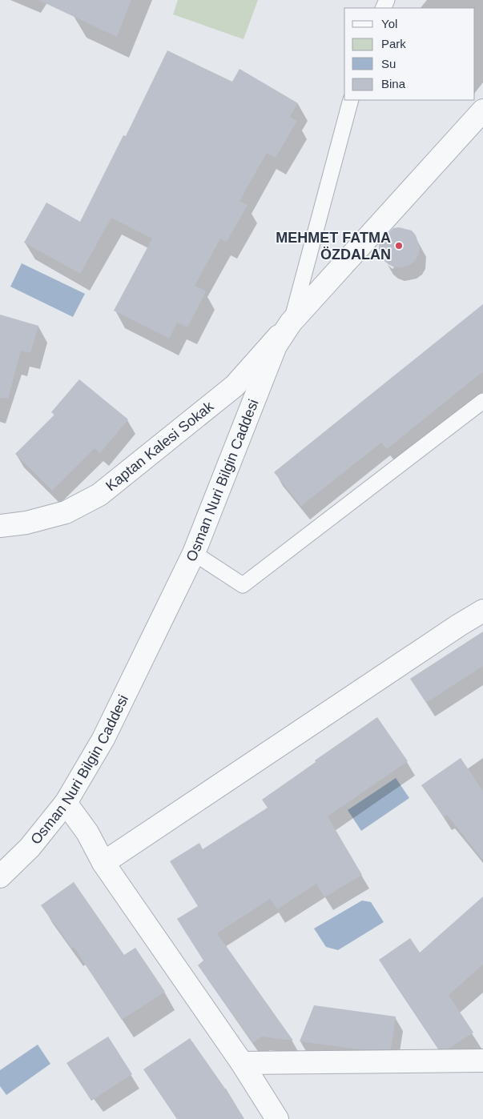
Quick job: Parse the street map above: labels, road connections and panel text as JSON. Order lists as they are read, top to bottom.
{
  "streets": {
    "street": ["Kaptan Kalesi Sokak", "Osman Nuri Bilgin Caddesi"]
  },
  "crossings": [
    ["Kaptan Kalesi Sokak", "Osman Nuri Bilgin Caddesi"]
  ],
  "places": ["MEHMET FATMA ÖZDALAN"],
  "legend": [
    "Yol",
    "Park",
    "Su",
    "Bina"
  ]
}
